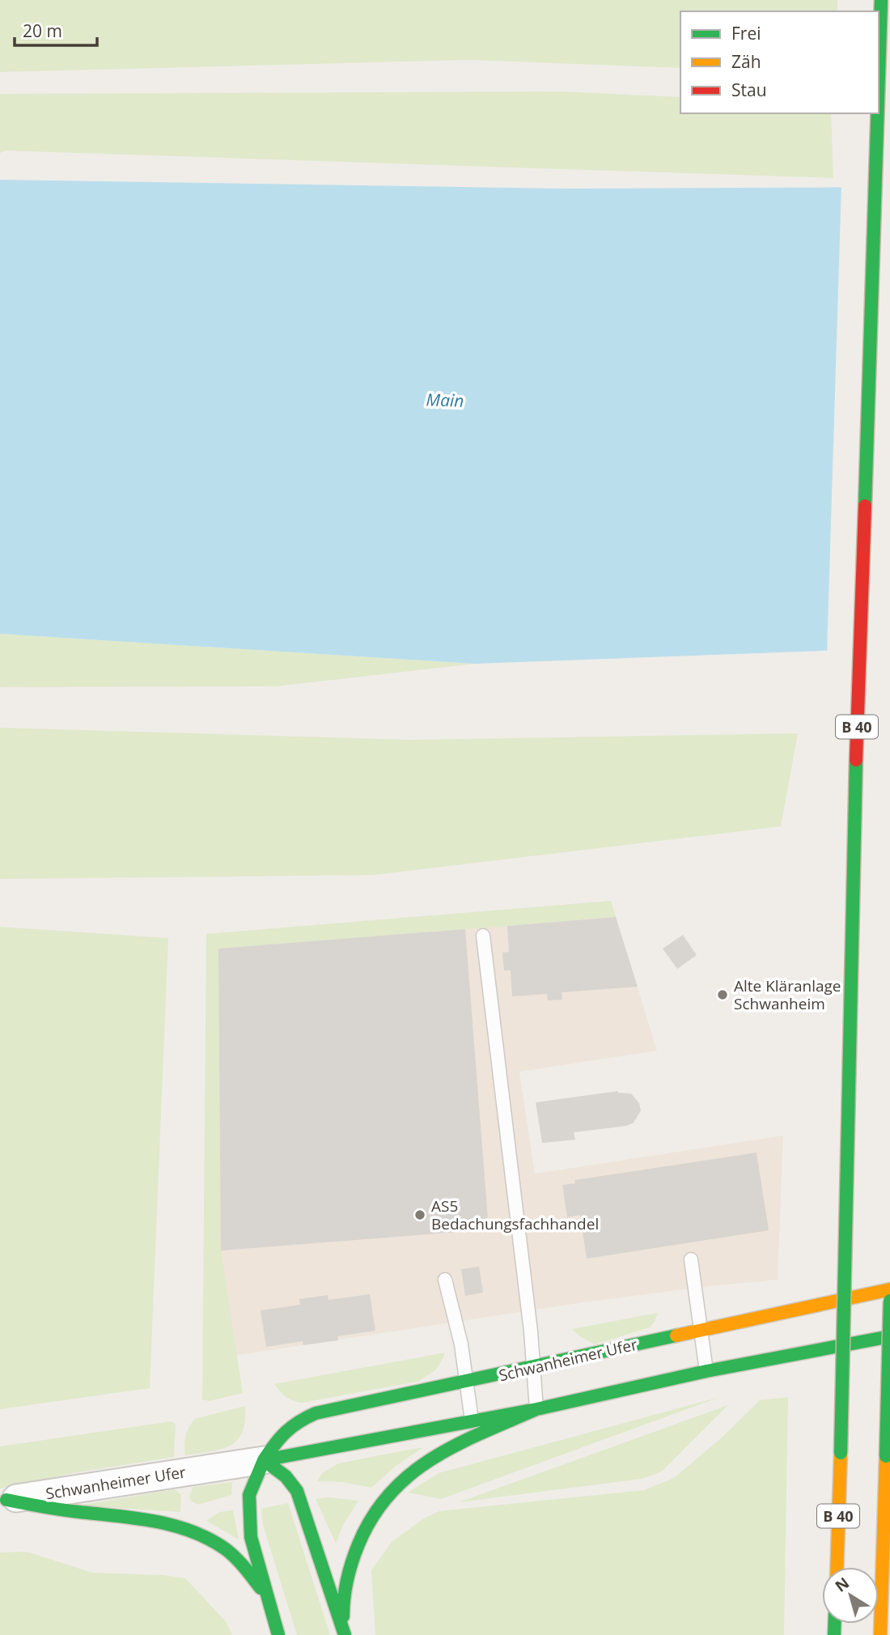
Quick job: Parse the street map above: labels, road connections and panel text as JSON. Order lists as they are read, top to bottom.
{
  "streets": {
    "main road": ["B 40", "Schwanheimer Ufer"]
  },
  "water": ["Main"],
  "places": ["Alte Kläranlage Schwanheim", "AS5 Bedachungsfachhandel"],
  "legend": ["Frei", "Zäh", "Stau"],
  "scale_bar": "20 m",
  "north": "top left"
}
